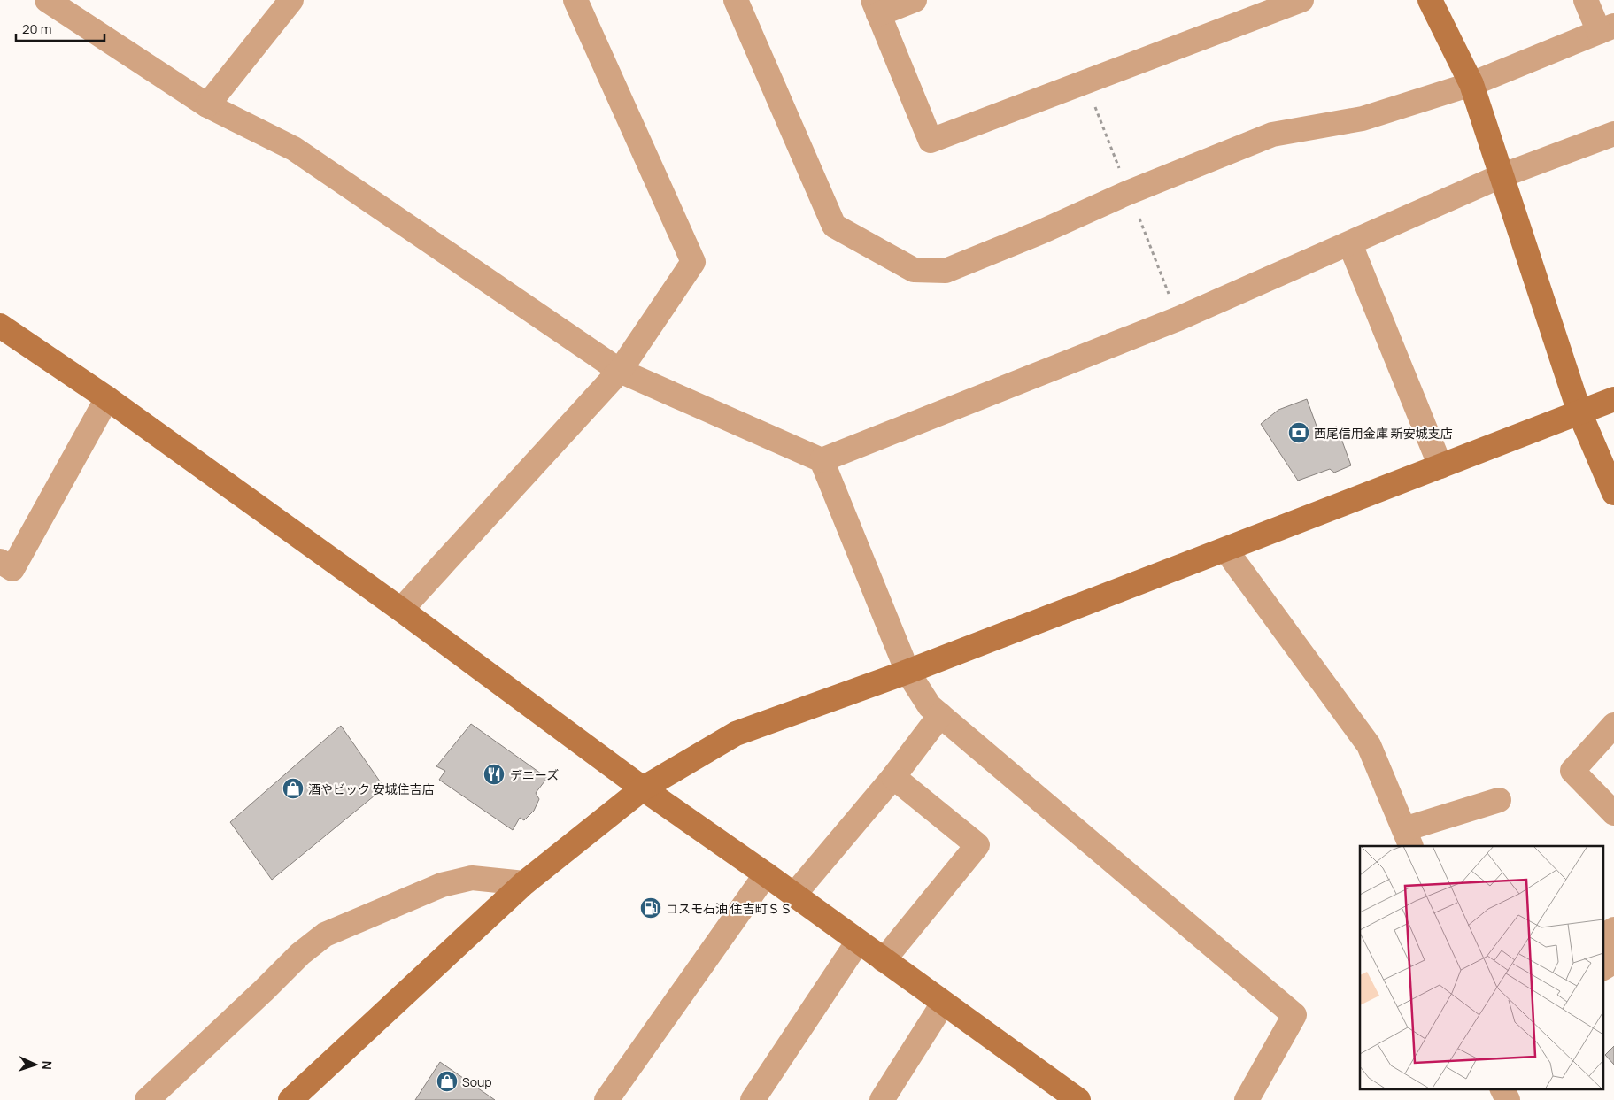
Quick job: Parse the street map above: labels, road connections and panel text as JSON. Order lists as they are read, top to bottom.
{
  "places": {
    "bank": ["西尾信用金庫 新安城支店"],
    "restaurant": ["デニーズ"],
    "shop": ["酒やビック 安城住吉店", "Soup"],
    "fuel station": ["コスモ石油 住吉町ＳＳ"]
  },
  "scale_bar": "20 m",
  "north": "right"
}
